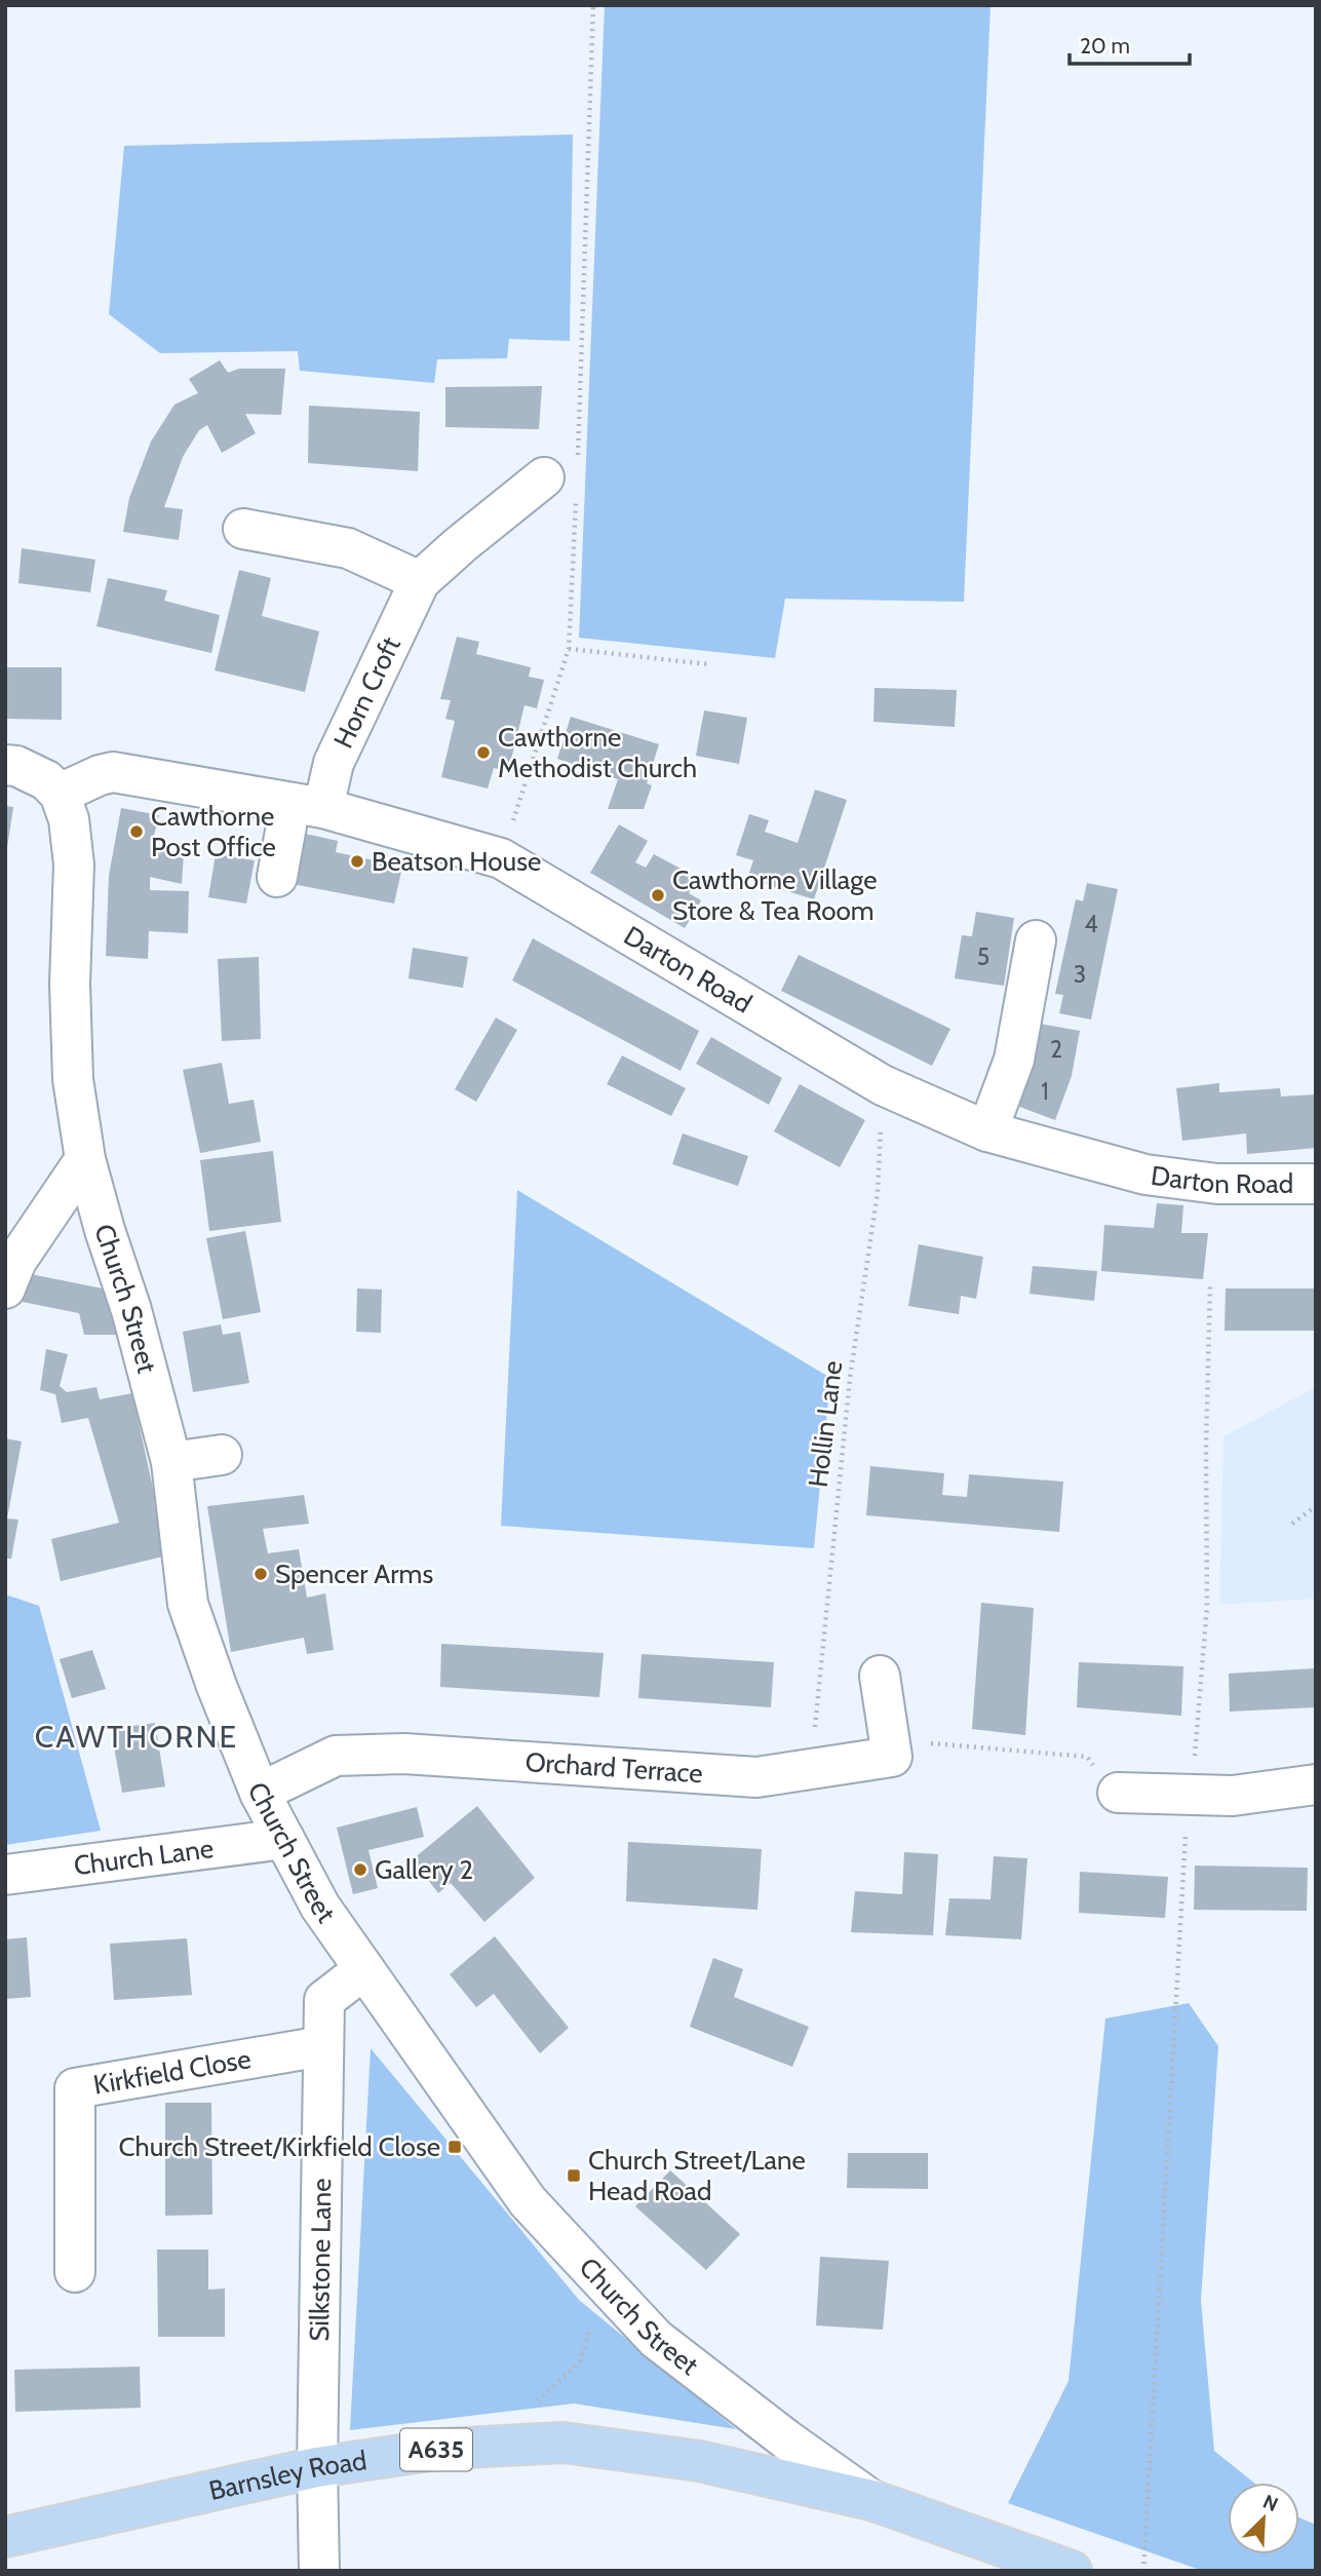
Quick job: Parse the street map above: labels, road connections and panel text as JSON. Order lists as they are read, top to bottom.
{
  "streets": {
    "main road": ["A635", "Barnsley Road"],
    "street": [
      "Horn Croft",
      "Darton Road",
      "Church Street",
      "Orchard Terrace",
      "Church Lane",
      "Kirkfield Close",
      "Silkstone Lane"
    ],
    "path": ["Hollin Lane"]
  },
  "crossings": [
    ["Horn Croft", "Darton Road"],
    ["Darton Road", "Church Street"],
    ["Darton Road", "Hollin Lane"],
    ["Church Street", "Orchard Terrace"],
    ["Church Street", "Church Lane"],
    ["Church Street", "Silkstone Lane"],
    ["Church Street", "A635"],
    ["Church Street", "Barnsley Road"],
    ["Hollin Lane", "Orchard Terrace"],
    ["Kirkfield Close", "Silkstone Lane"],
    ["Silkstone Lane", "Barnsley Road"],
    ["A635", "Barnsley Road"]
  ],
  "districts": ["CAWTHORNE"],
  "places": {
    "other": [
      "Cawthorne Methodist Church",
      "Cawthorne Post Office",
      "Beatson House",
      "Cawthorne Village Store & Tea Room",
      "Spencer Arms",
      "Gallery 2"
    ],
    "transit": ["Church Street/Kirkfield Close", "Church Street/Lane Head Road"]
  },
  "house_numbers": [
    "4",
    "5",
    "3",
    "2",
    "1"
  ],
  "scale_bar": "20 m",
  "north": "top right"
}
